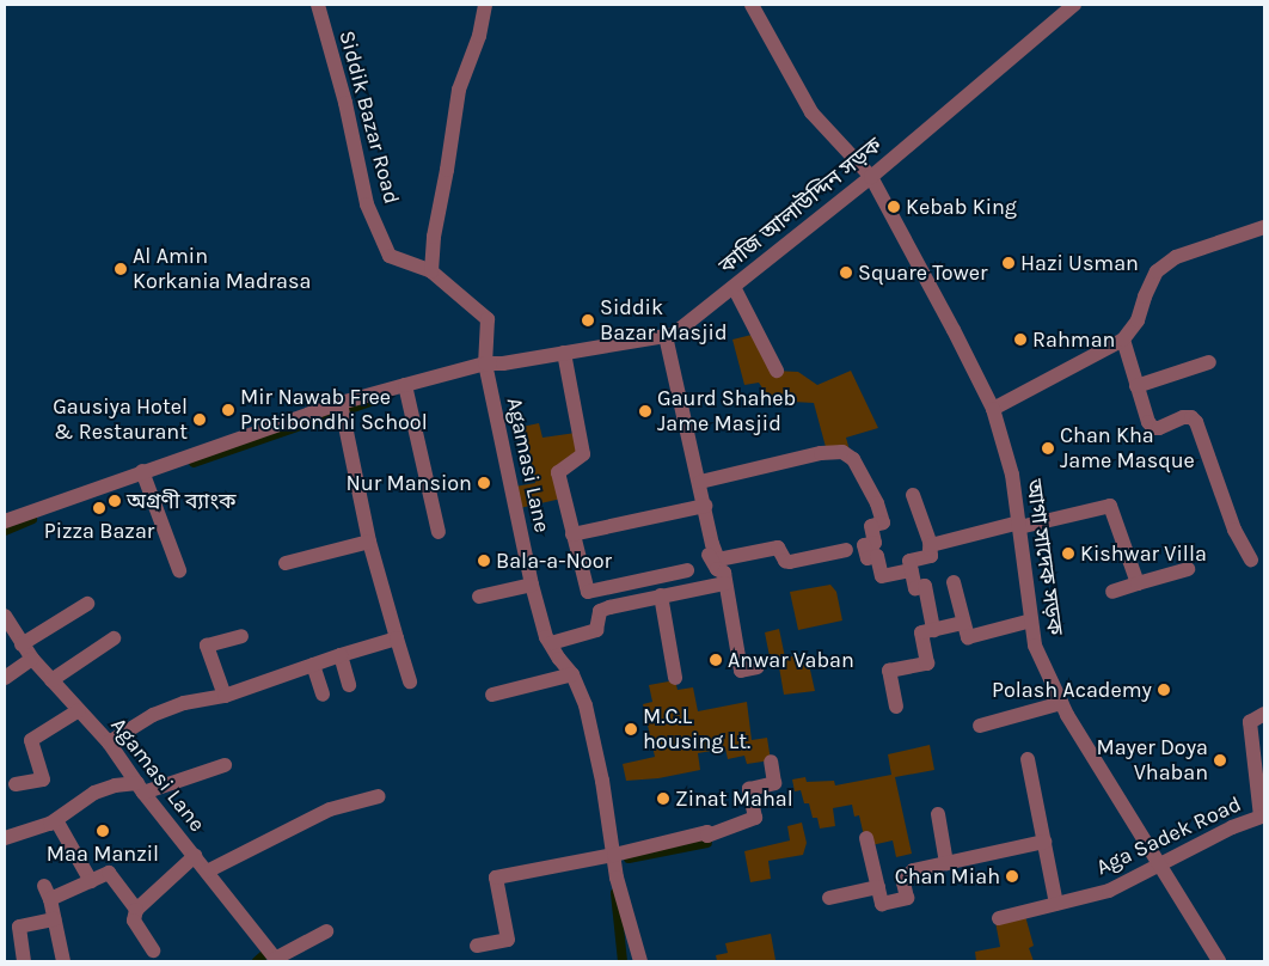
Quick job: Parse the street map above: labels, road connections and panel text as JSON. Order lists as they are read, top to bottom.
{
  "streets": {
    "street": [
      "Siddik Bazar Road",
      "কাজি আলাউদ্দিন সড়ক",
      "Agamasi Lane",
      "আগা সাদেক সড়ক",
      "Aga Sadek Road"
    ]
  },
  "crossings": [
    ["Siddik Bazar Road", "কাজি আলাউদ্দিন সড়ক"],
    ["Siddik Bazar Road", "Agamasi Lane"],
    ["কাজি আলাউদ্দিন সড়ক", "Agamasi Lane"],
    ["কাজি আলাউদ্দিন সড়ক", "আগা সাদেক সড়ক"],
    ["আগা সাদেক সড়ক", "Aga Sadek Road"]
  ],
  "places": [
    "Kebab King",
    "Hazi Usman",
    "Al Amin Korkania Madrasa",
    "Square Tower",
    "Siddik Bazar Masjid",
    "Rahman",
    "Mir Nawab Free Protibondhi School",
    "Gaurd Shaheb Jame Masjid",
    "Gausiya Hotel & Restaurant",
    "Chan Kha Jame Masque",
    "Nur Mansion",
    "অগ্রণী ব্যাংক",
    "Pizza Bazar",
    "Kishwar Villa",
    "Bala-a-Noor",
    "Anwar Vaban",
    "Polash Academy",
    "M.C.L housing Lt.",
    "Mayer Doya Vhaban",
    "Zinat Mahal",
    "Maa Manzil",
    "Chan Miah"
  ]
}
